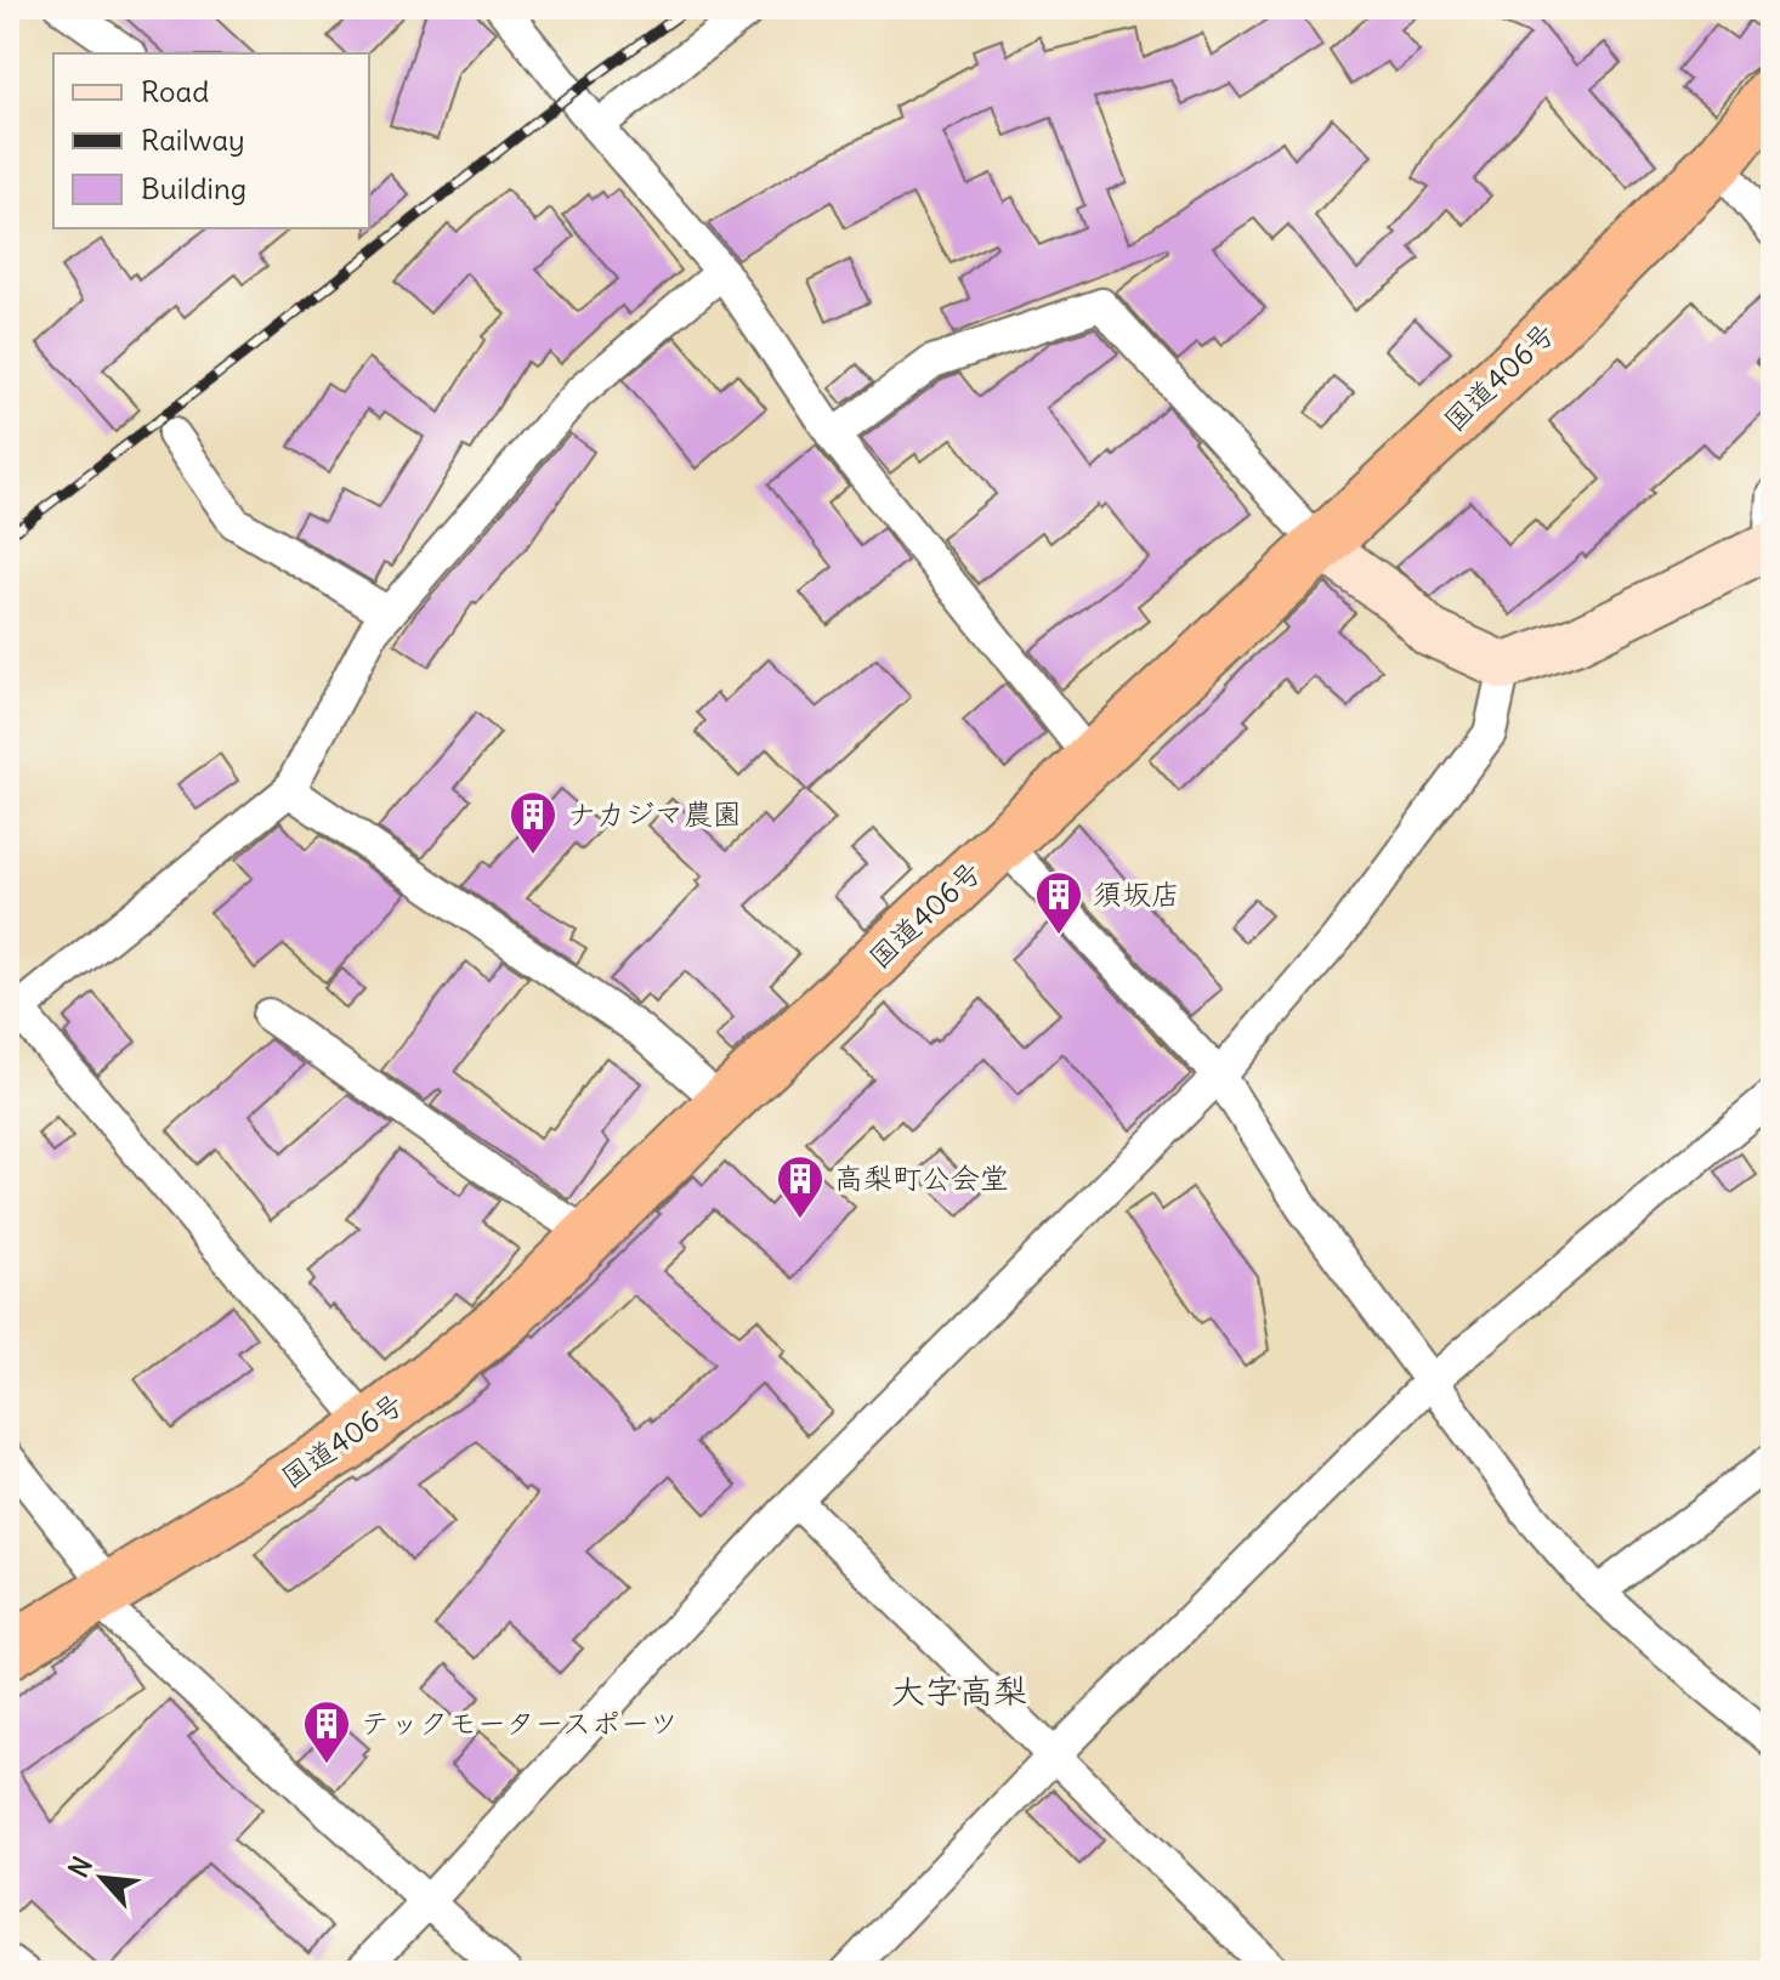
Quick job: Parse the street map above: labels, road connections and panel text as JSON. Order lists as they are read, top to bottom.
{
  "streets": {
    "highway": ["国道406号"]
  },
  "districts": ["大字高梨"],
  "places": {
    "building": [
      "ナカジマ農園",
      "須坂店",
      "高梨町公会堂",
      "テックモータースポーツ"
    ]
  },
  "legend": ["Road", "Railway", "Building"],
  "north": "top left"
}
